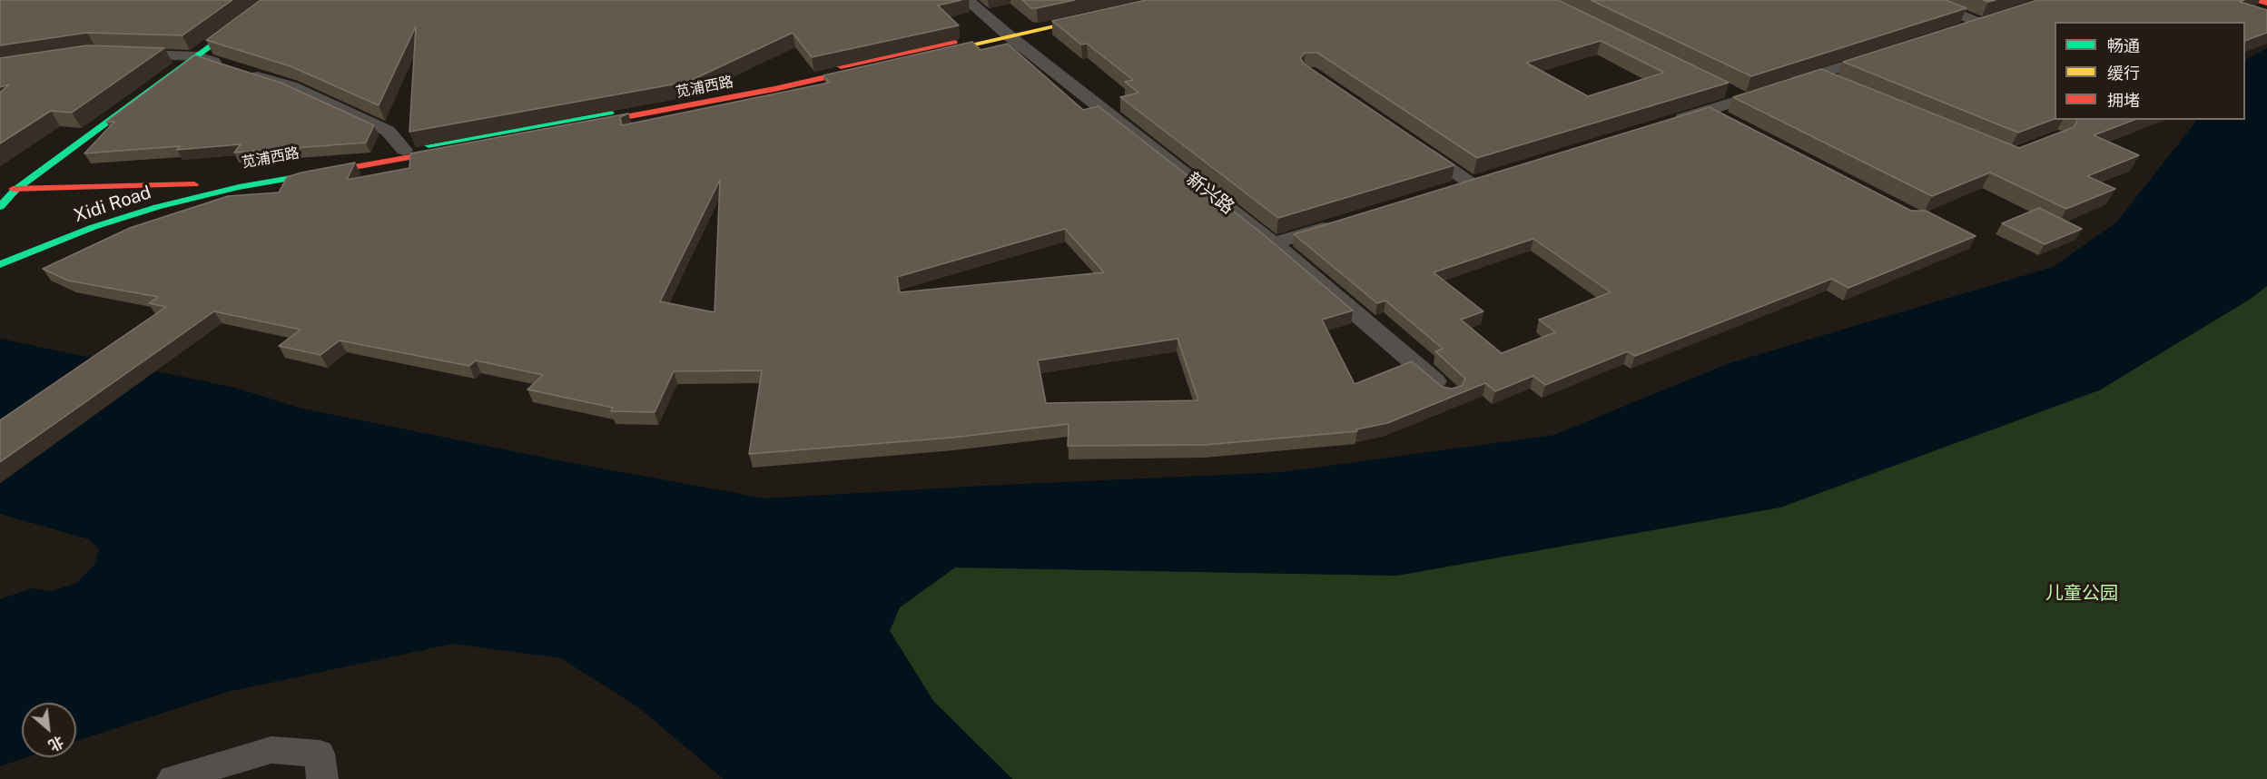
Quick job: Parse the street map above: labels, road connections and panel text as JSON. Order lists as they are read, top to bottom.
{
  "streets": {
    "street": ["苋浦西路", "新兴路", "Xidi Road"]
  },
  "crossings": [
    ["苋浦西路", "新兴路"],
    ["苋浦西路", "Xidi Road"]
  ],
  "parks": ["儿童公园"],
  "legend": ["畅通", "缓行", "拥堵"],
  "north": "bottom right"
}
